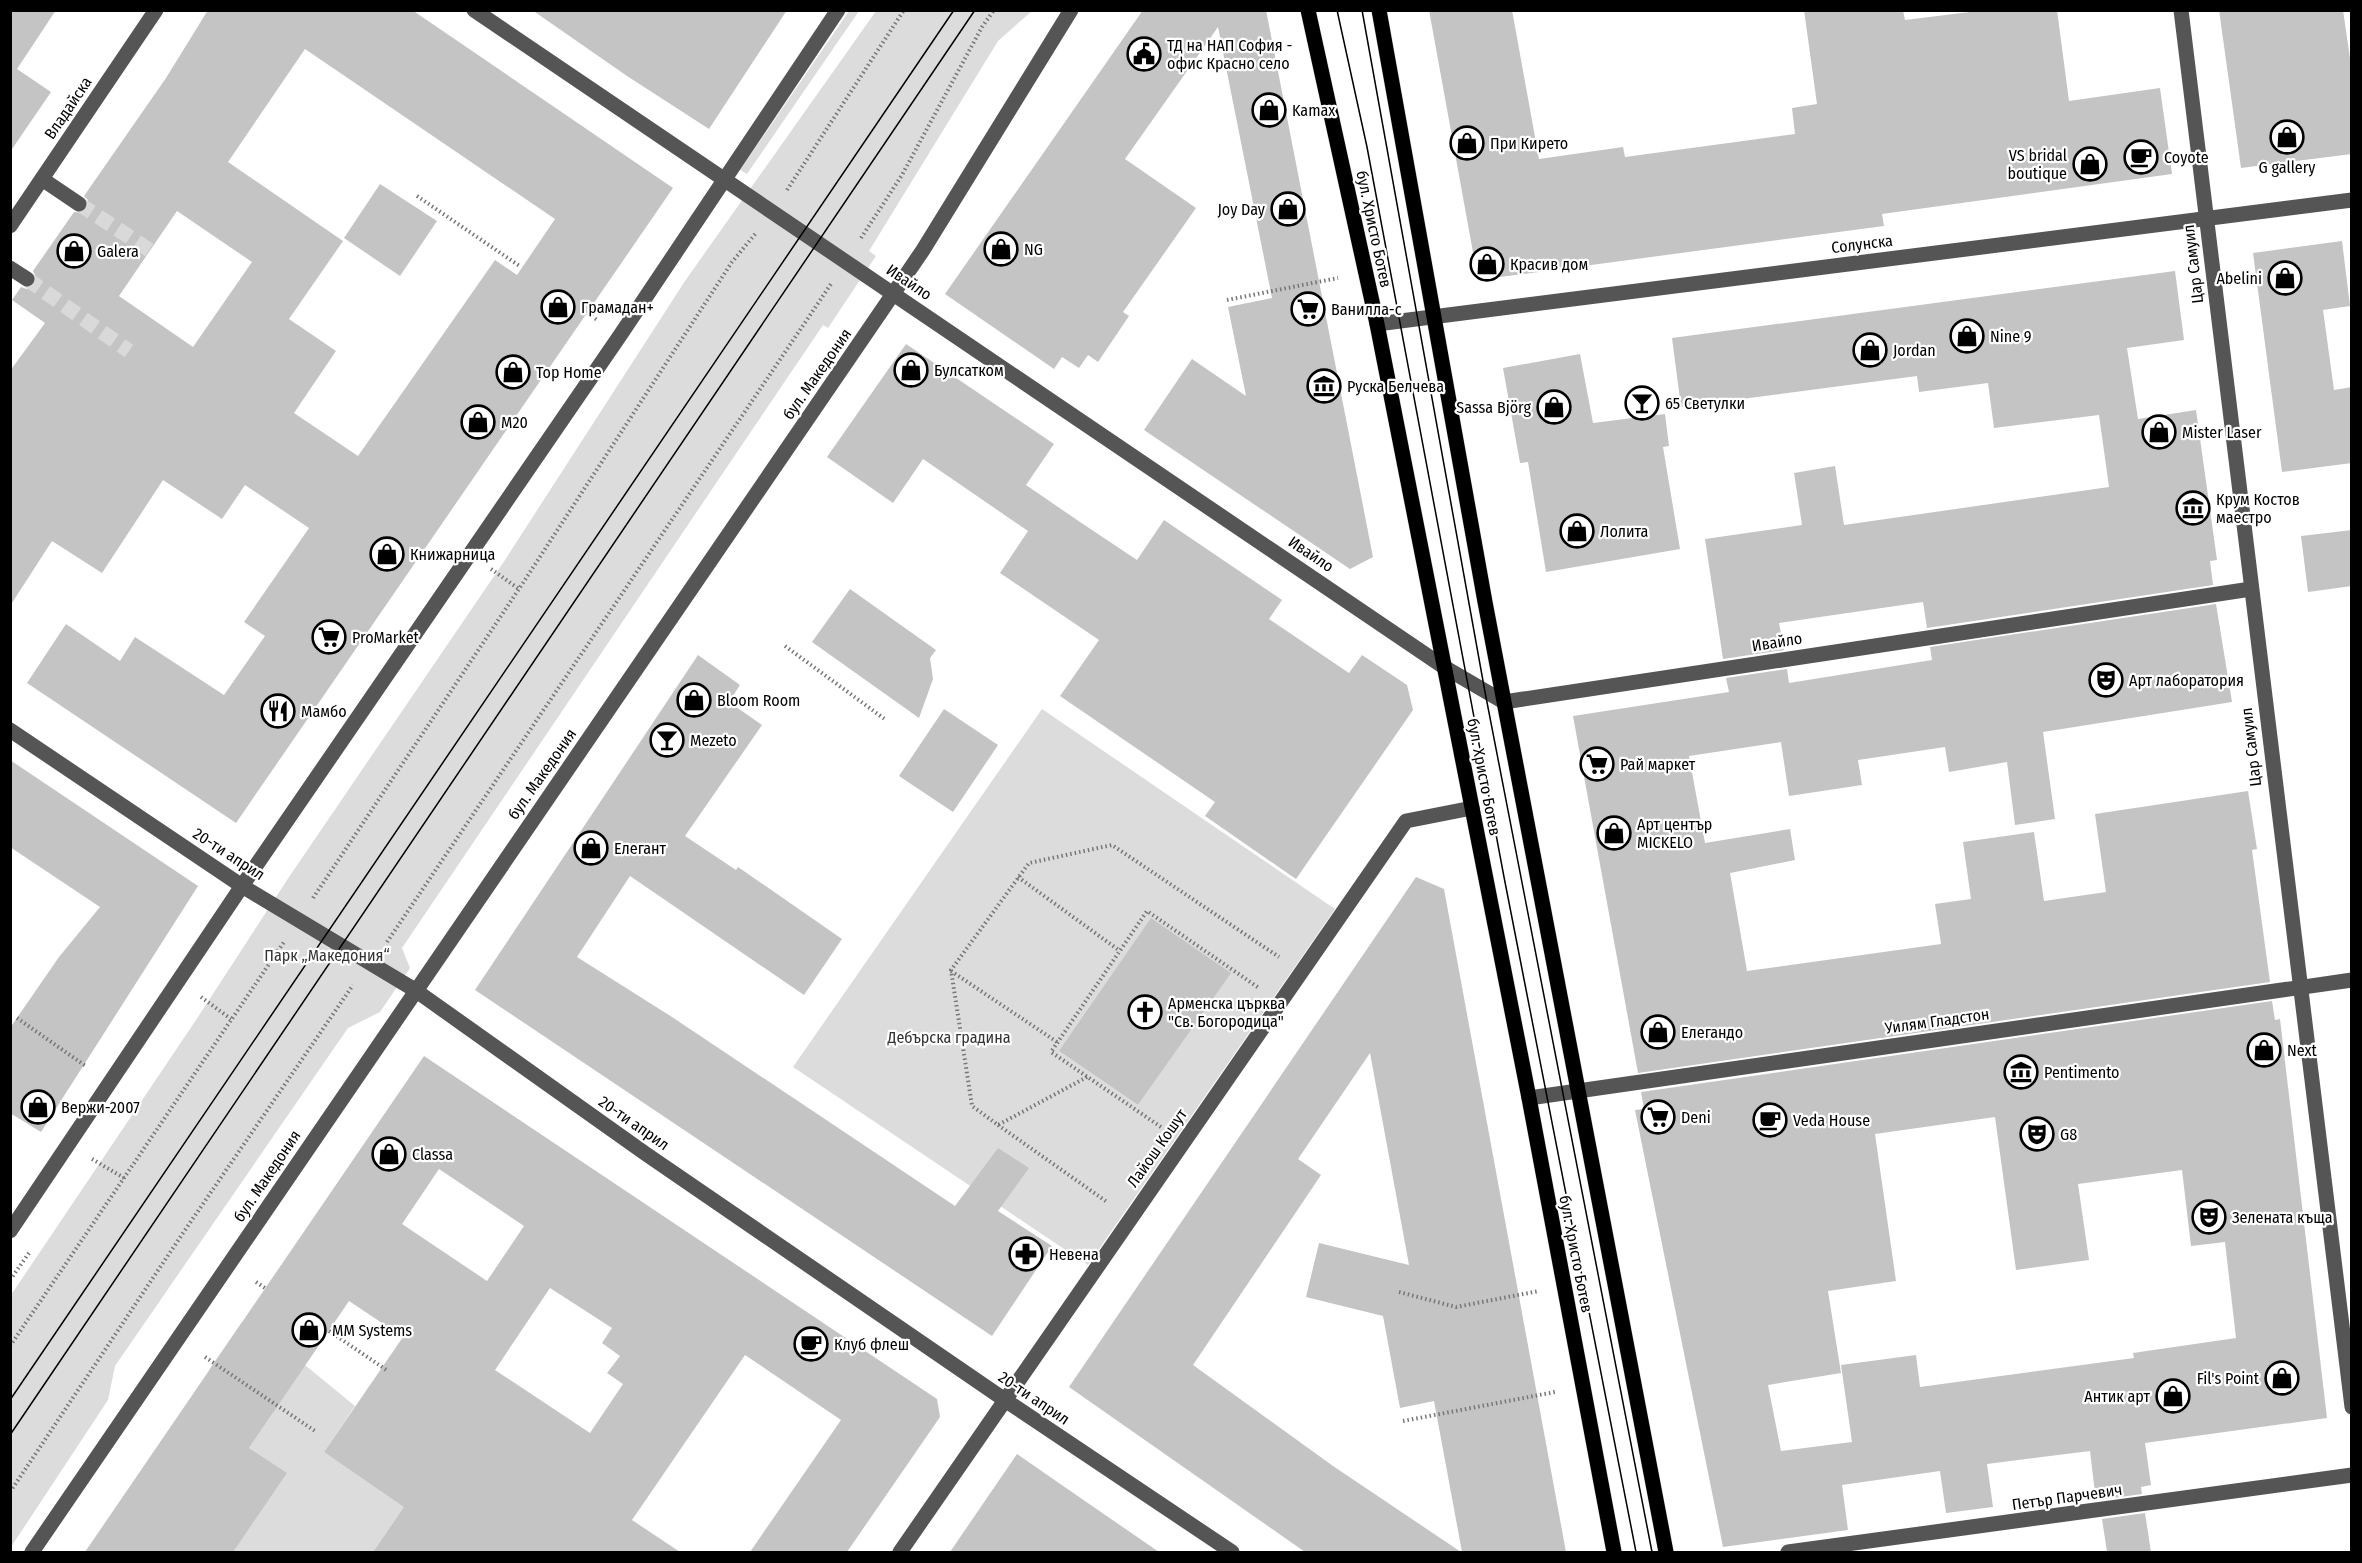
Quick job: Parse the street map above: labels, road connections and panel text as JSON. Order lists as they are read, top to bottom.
{
  "streets": {
    "main road": ["бул. Христо Ботев"],
    "street": [
      "Владайска",
      "Солунска",
      "Цар Самуил",
      "Ивайло",
      "бул. Македония",
      "20-ти април",
      "Уилям Гладстон",
      "Лайош Кошут",
      "Петър Парчевич"
    ]
  },
  "crossings": [
    ["бул. Христо Ботев", "Солунска"],
    ["бул. Христо Ботев", "Ивайло"],
    ["бул. Христо Ботев", "Уилям Гладстон"],
    ["бул. Христо Ботев", "Лайош Кошут"],
    ["Солунска", "Цар Самуил"],
    ["Цар Самуил", "Ивайло"],
    ["Цар Самуил", "Уилям Гладстон"],
    ["Ивайло", "бул. Македония"],
    ["бул. Македония", "20-ти април"],
    ["20-ти април", "Лайош Кошут"]
  ],
  "parks": ["Парк „Македония“", "Дебърска градина"],
  "places": {
    "public building": ["ТД на НАП София - офис Красно село"],
    "shop": [
      "Kamax",
      "G gallery",
      "При Кирето",
      "VS bridal boutique",
      "Joy Day",
      "NG",
      "Galera",
      "Красив дом",
      "Abelini",
      "Грамадан+",
      "Nine 9",
      "Jordan",
      "Булсатком",
      "Top Home",
      "Sassa Björg",
      "M20",
      "Mister Laser",
      "Лолита",
      "Книжарница",
      "Bloom Room",
      "Арт център MICKELO",
      "Елегант",
      "Елегандо",
      "Next",
      "Вержи-2007",
      "Classa",
      "MM Systems",
      "Fil's Point",
      "Антик арт"
    ],
    "cafe": ["Coyote", "Veda House", "Клуб флеш"],
    "supermarket": [
      "Ванилла-с",
      "ProMarket",
      "Рай маркет",
      "Deni"
    ],
    "museum": ["Руска Белчева", "Крум Костов маестро", "Pentimento"],
    "bar": ["65 Светулки", "Mezeto"],
    "theatre": ["Арт лаборатория", "G8", "Зелената къща"],
    "restaurant": ["Мамбо"],
    "church": ["Арменска църква \"Св. Богородица\""],
    "pharmacy": ["Невена"]
  }
}
